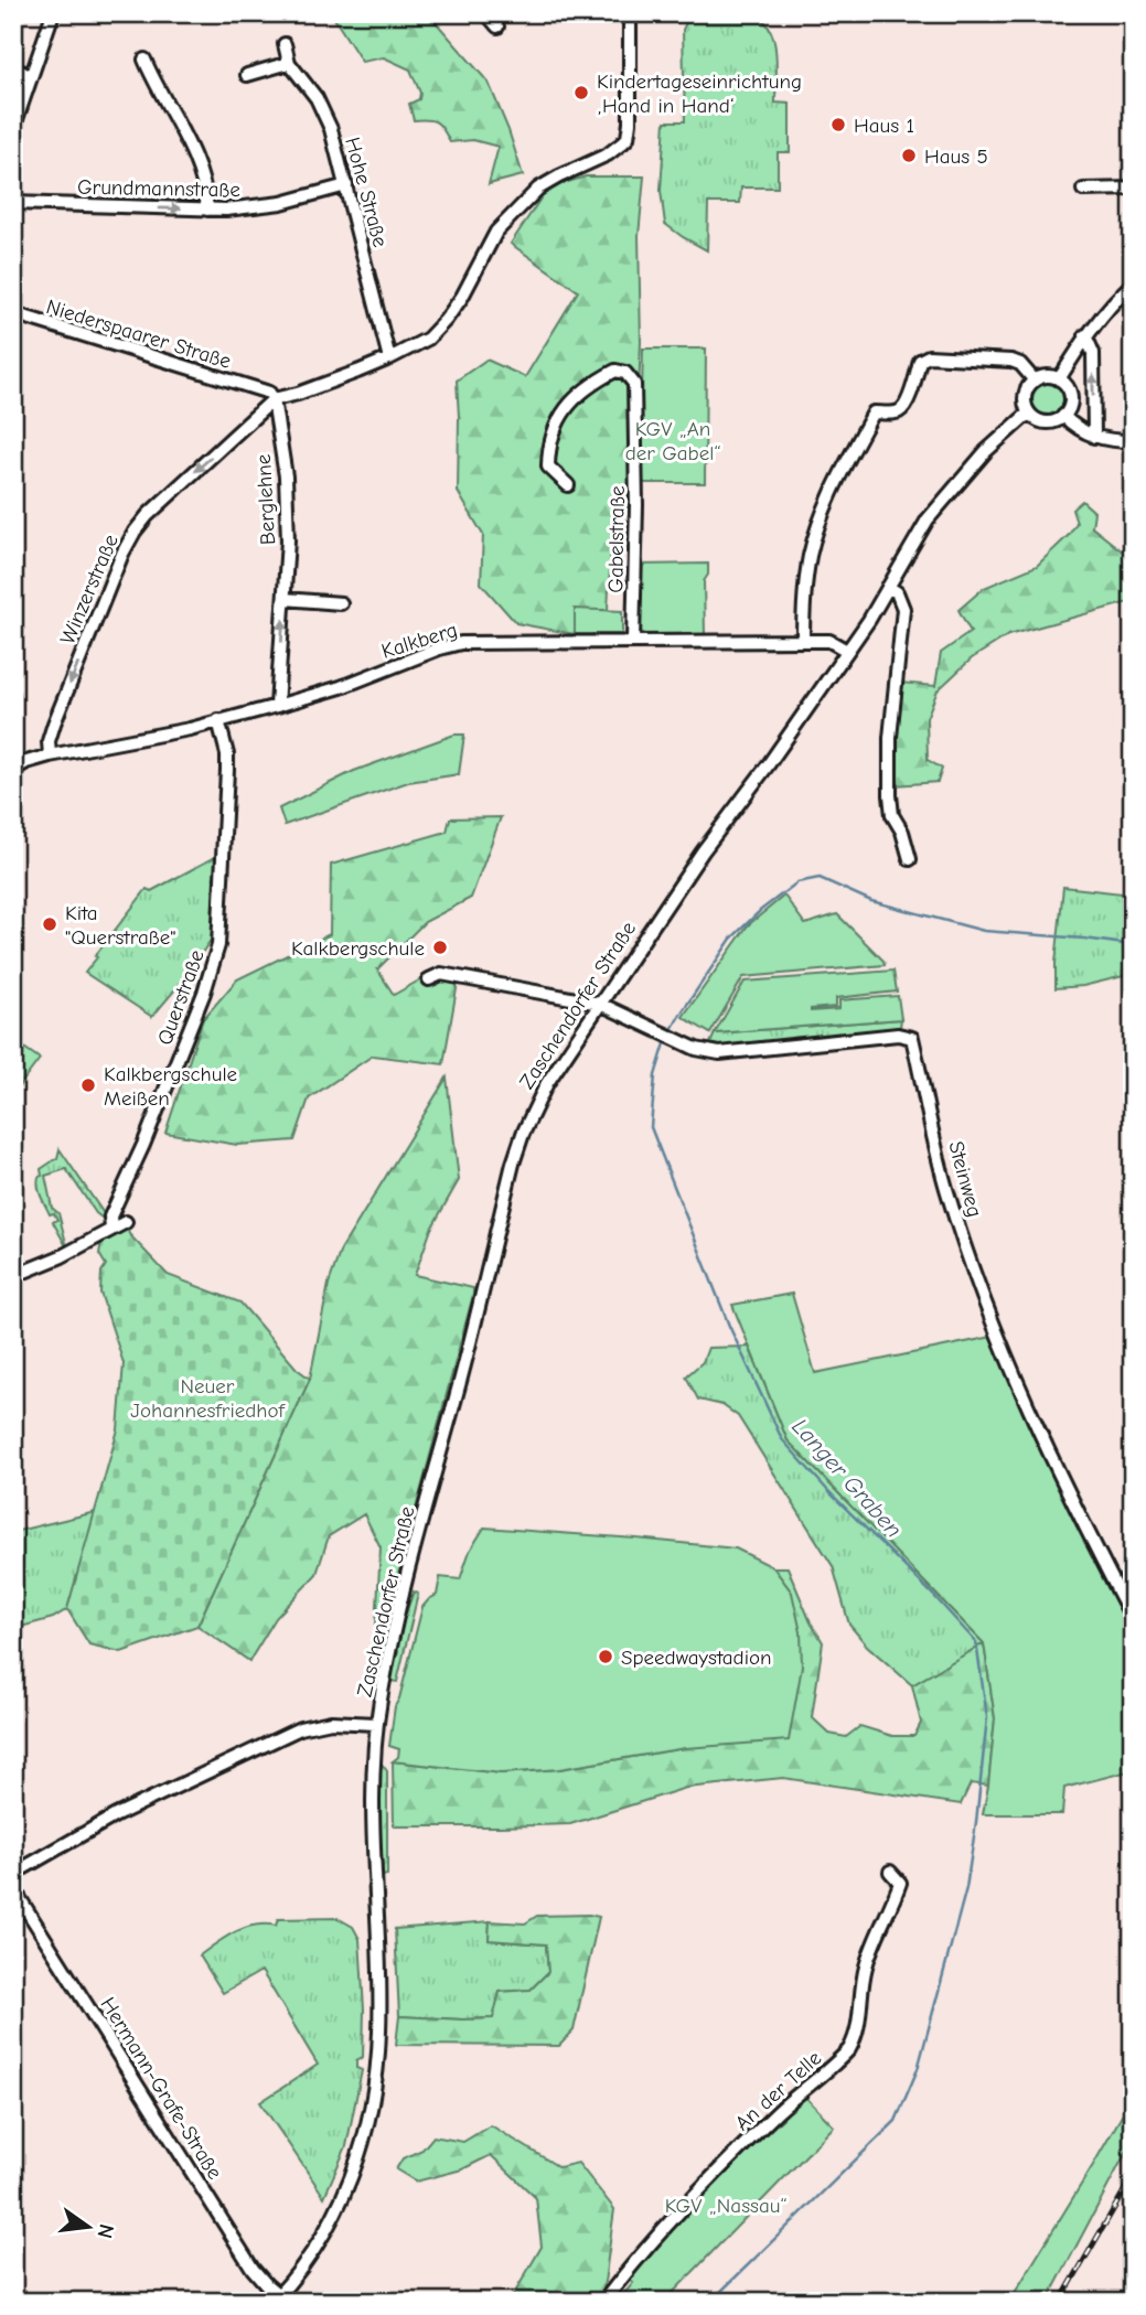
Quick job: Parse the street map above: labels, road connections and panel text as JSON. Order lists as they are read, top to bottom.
{
  "streets": {
    "street": [
      "Grundmannstraße",
      "Hohe Straße",
      "Niederspaarer Straße",
      "Berglehne",
      "Gabelstraße",
      "Winzerstraße",
      "Kalkberg",
      "Querstraße",
      "Zaschendorfer Straße",
      "Steinweg",
      "Hermann-Grafe-Straße",
      "An der Telle"
    ]
  },
  "crossings": [
    ["Grundmannstraße", "Hohe Straße"],
    ["Niederspaarer Straße", "Berglehne"],
    ["Niederspaarer Straße", "Winzerstraße"],
    ["Berglehne", "Winzerstraße"],
    ["Berglehne", "Kalkberg"],
    ["Gabelstraße", "Kalkberg"],
    ["Winzerstraße", "Kalkberg"],
    ["Kalkberg", "Querstraße"],
    ["Kalkberg", "Zaschendorfer Straße"],
    ["Zaschendorfer Straße", "Steinweg"],
    ["Zaschendorfer Straße", "Hermann-Grafe-Straße"]
  ],
  "one_way": ["Grundmannstraße", "Winzerstraße"],
  "water": ["Langer Graben"],
  "parks": ["KGV „An der Gabel“", "Neuer Johannesfriedhof", "KGV „Nassau“"],
  "places": [
    "Kindertageseinrichtung ‚Hand in Hand‘",
    "Haus 1",
    "Haus 5",
    "Kita \"Querstraße\"",
    "Kalkbergschule",
    "Kalkbergschule Meißen",
    "Speedwaystadion"
  ],
  "north": "right"
}
